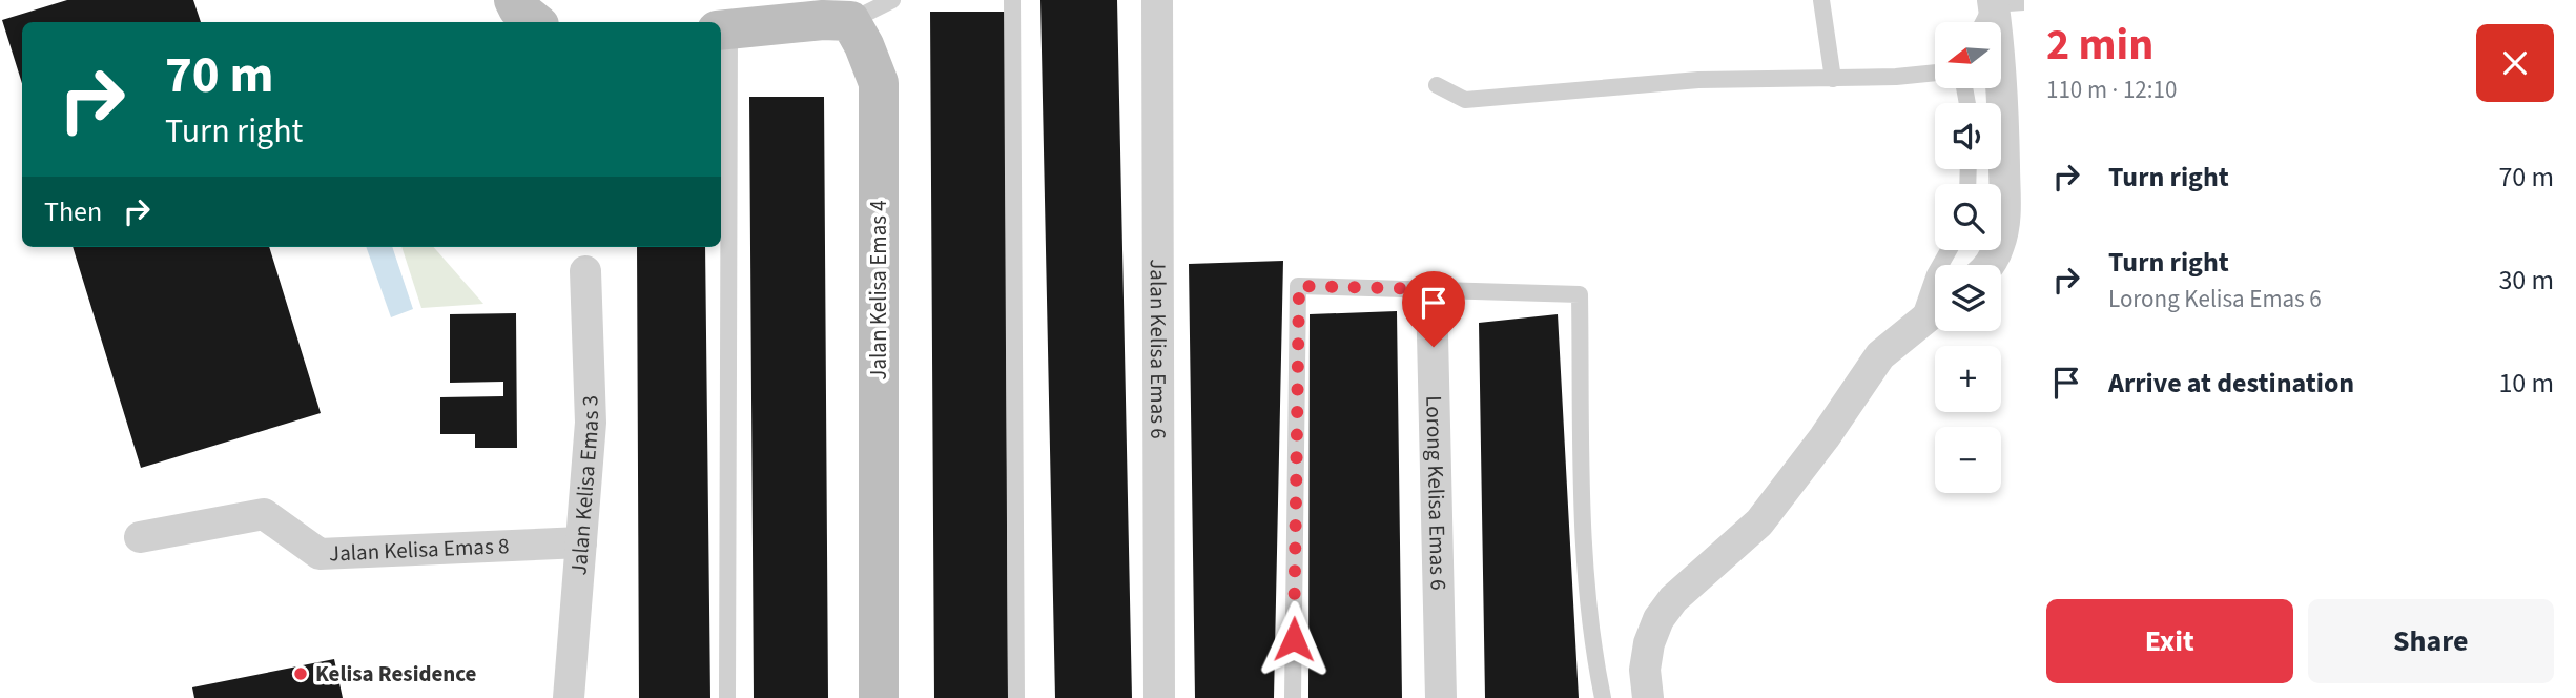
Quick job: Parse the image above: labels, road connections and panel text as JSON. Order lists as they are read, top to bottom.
{
  "streets": {
    "street": [
      "Jalan Kelisa Emas 4",
      "Jalan Kelisa Emas 6",
      "Jalan Kelisa Emas 3",
      "Lorong Kelisa Emas 6",
      "Jalan Kelisa Emas 8"
    ]
  },
  "crossings": [
    ["Jalan Kelisa Emas 3", "Jalan Kelisa Emas 8"]
  ],
  "places": ["Kelisa Residence"],
  "north": "left",
  "page": {
    "heading": ["2 min", "110 m · 12:10"],
    "map_buttons": ["+", "−"],
    "turn": ["70 m", "Turn right"],
    "list": [
      {
        "name": "Turn right",
        "value": "70 m"
      },
      {
        "name": "Turn right",
        "note": "Lorong Kelisa Emas 6",
        "value": "30 m"
      },
      {
        "name": "Arrive at destination",
        "value": "10 m"
      }
    ],
    "then": "Then",
    "buttons": ["Exit", "Share"]
  }
}
